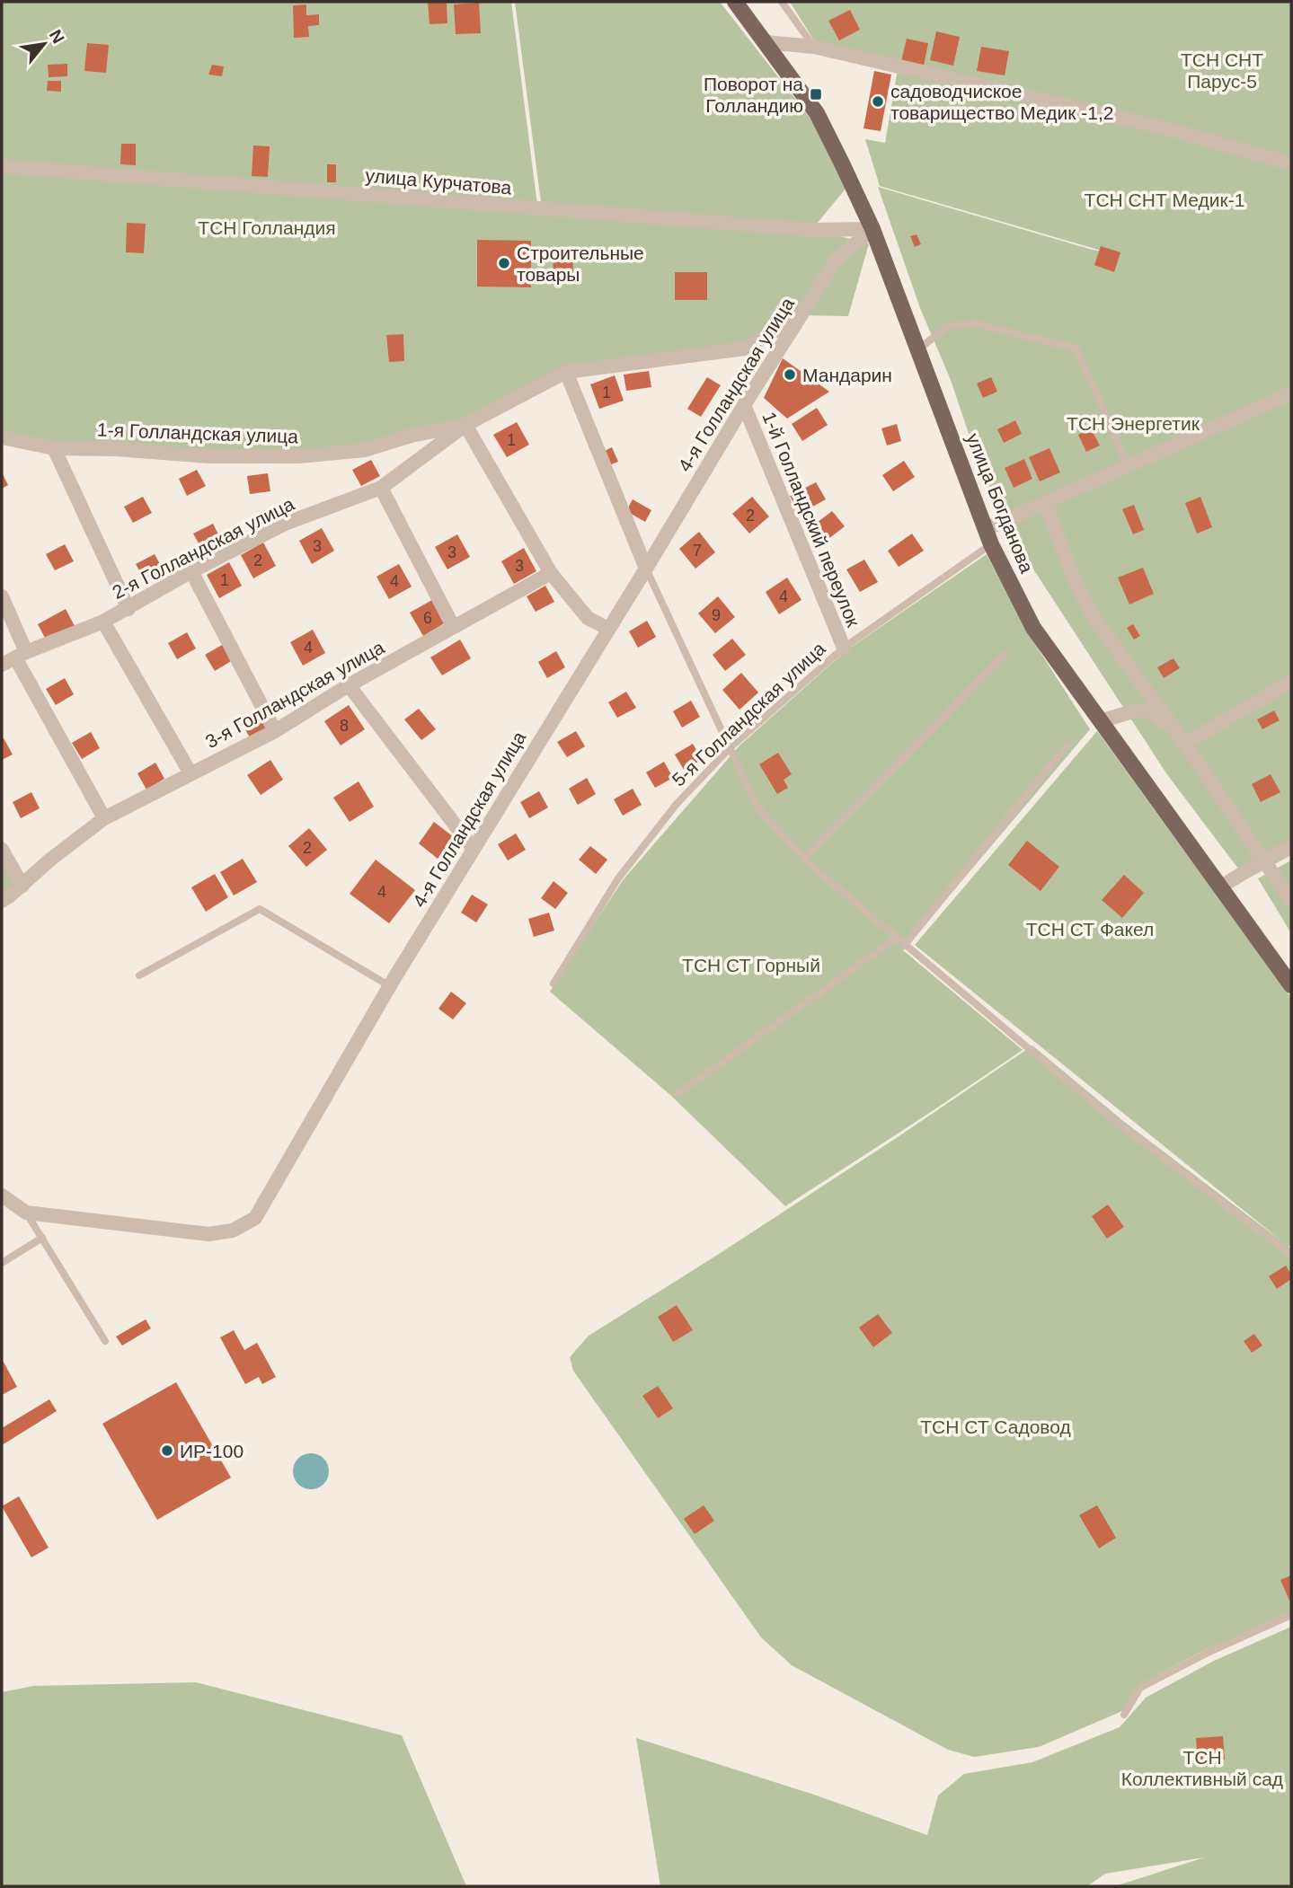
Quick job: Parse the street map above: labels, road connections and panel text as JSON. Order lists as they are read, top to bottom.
{
  "streets": {
    "main road": ["улица Богданова"],
    "street": [
      "улица Курчатова",
      "4-я Голландская улица",
      "1-я Голландская улица",
      "1-й Голландский переулок",
      "2-я Голландская улица",
      "3-я Голландская улица"
    ],
    "lane": ["5-я Голландская улица"]
  },
  "crossings": [
    ["улица Курчатова", "4-я Голландская улица"],
    ["улица Курчатова", "улица Богданова"],
    ["4-я Голландская улица", "улица Богданова"],
    ["4-я Голландская улица", "1-й Голландский переулок"],
    ["4-я Голландская улица", "2-я Голландская улица"],
    ["1-я Голландская улица", "2-я Голландская улица"],
    ["улица Богданова", "5-я Голландская улица"],
    ["1-й Голландский переулок", "5-я Голландская улица"]
  ],
  "parks": [
    "ТСН СНТ Парус-5",
    "ТСН СНТ Медик-1",
    "ТСН Голландия",
    "ТСН Энергетик",
    "ТСН СТ Факел",
    "ТСН СТ Горный",
    "ТСН СТ Садовод",
    "ТСН Коллективный сад"
  ],
  "places": {
    "transit": ["Поворот на Голландию"],
    "other": [
      "садоводчиское товарищество Медик -1,2",
      "Строительные товары",
      "Мандарин",
      "ИР-100"
    ]
  },
  "house_numbers": [
    "1",
    "1",
    "2",
    "3",
    "7",
    "3",
    "2",
    "3",
    "1",
    "4",
    "4",
    "9",
    "6",
    "4",
    "8",
    "2",
    "4"
  ],
  "north": "top right"
}
